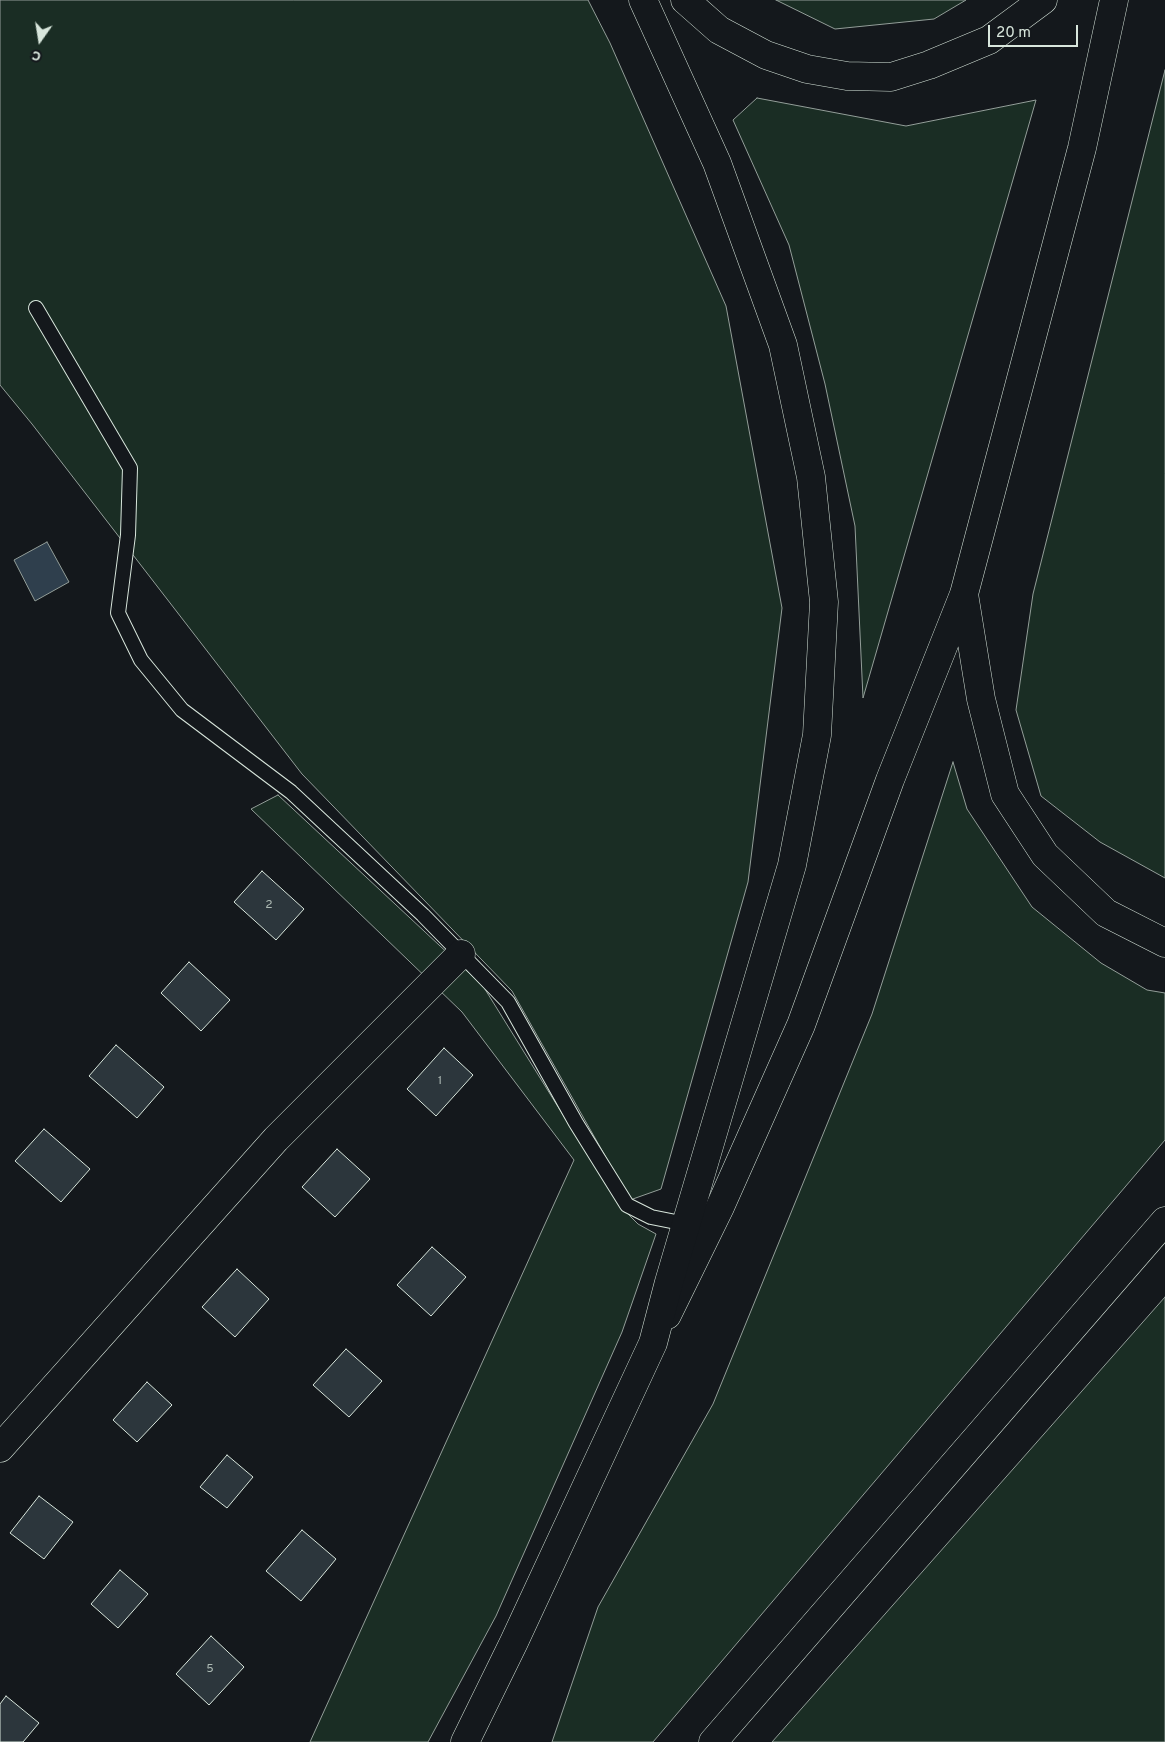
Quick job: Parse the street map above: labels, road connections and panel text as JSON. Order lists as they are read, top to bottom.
{
  "house_numbers": ["2", "1", "5"],
  "scale_bar": "20 m",
  "north": "bottom"
}
